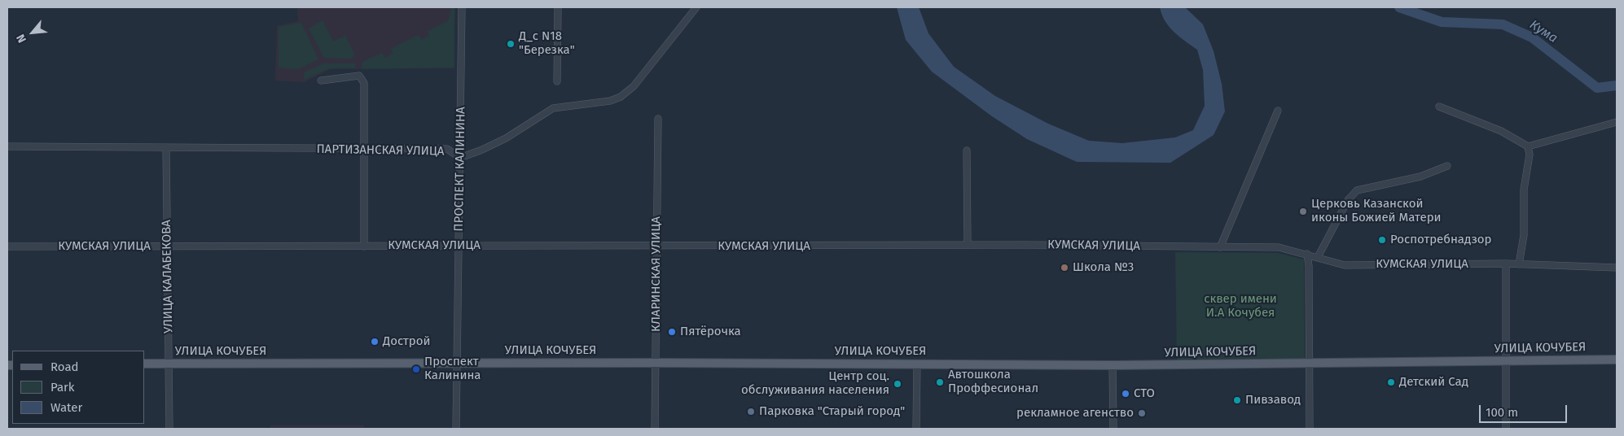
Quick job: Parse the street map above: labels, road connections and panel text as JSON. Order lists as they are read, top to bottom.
{
  "streets": {
    "main road": ["УЛИЦА КОЧУБЕЯ"],
    "street": [
      "ПАРТИЗАНСКАЯ УЛИЦА",
      "ПРОСПЕКТ КАЛИНИНА",
      "КУМСКАЯ УЛИЦА",
      "КЛАРИНСКАЯ УЛИЦА",
      "УЛИЦА КАЛАБЕКОВА"
    ]
  },
  "crossings": [
    ["ПАРТИЗАНСКАЯ УЛИЦА", "ПРОСПЕКТ КАЛИНИНА"],
    ["ПАРТИЗАНСКАЯ УЛИЦА", "УЛИЦА КАЛАБЕКОВА"],
    ["ПРОСПЕКТ КАЛИНИНА", "КУМСКАЯ УЛИЦА"],
    ["ПРОСПЕКТ КАЛИНИНА", "УЛИЦА КОЧУБЕЯ"],
    ["КУМСКАЯ УЛИЦА", "КЛАРИНСКАЯ УЛИЦА"],
    ["КУМСКАЯ УЛИЦА", "УЛИЦА КАЛАБЕКОВА"],
    ["КЛАРИНСКАЯ УЛИЦА", "УЛИЦА КОЧУБЕЯ"],
    ["УЛИЦА КАЛАБЕКОВА", "УЛИЦА КОЧУБЕЯ"]
  ],
  "water": ["Кума"],
  "parks": ["сквер имени И.А Кочубея"],
  "places": [
    "Д_с N18 \"Березка\"",
    "Церковь Казанской иконы Божией Матери",
    "Роспотребнадзор",
    "Школа №3",
    "Пятёрочка",
    "Дострой",
    "Проспект Калинина",
    "Автошкола Проффесионал",
    "Детский Сад",
    "Центр соц. обслуживания населения",
    "СТО",
    "Пивзавод",
    "Парковка \"Старый город\"",
    "рекламное агенство"
  ],
  "legend": ["Road", "Park", "Water"],
  "scale_bar": "100 m",
  "north": "bottom left"
}
